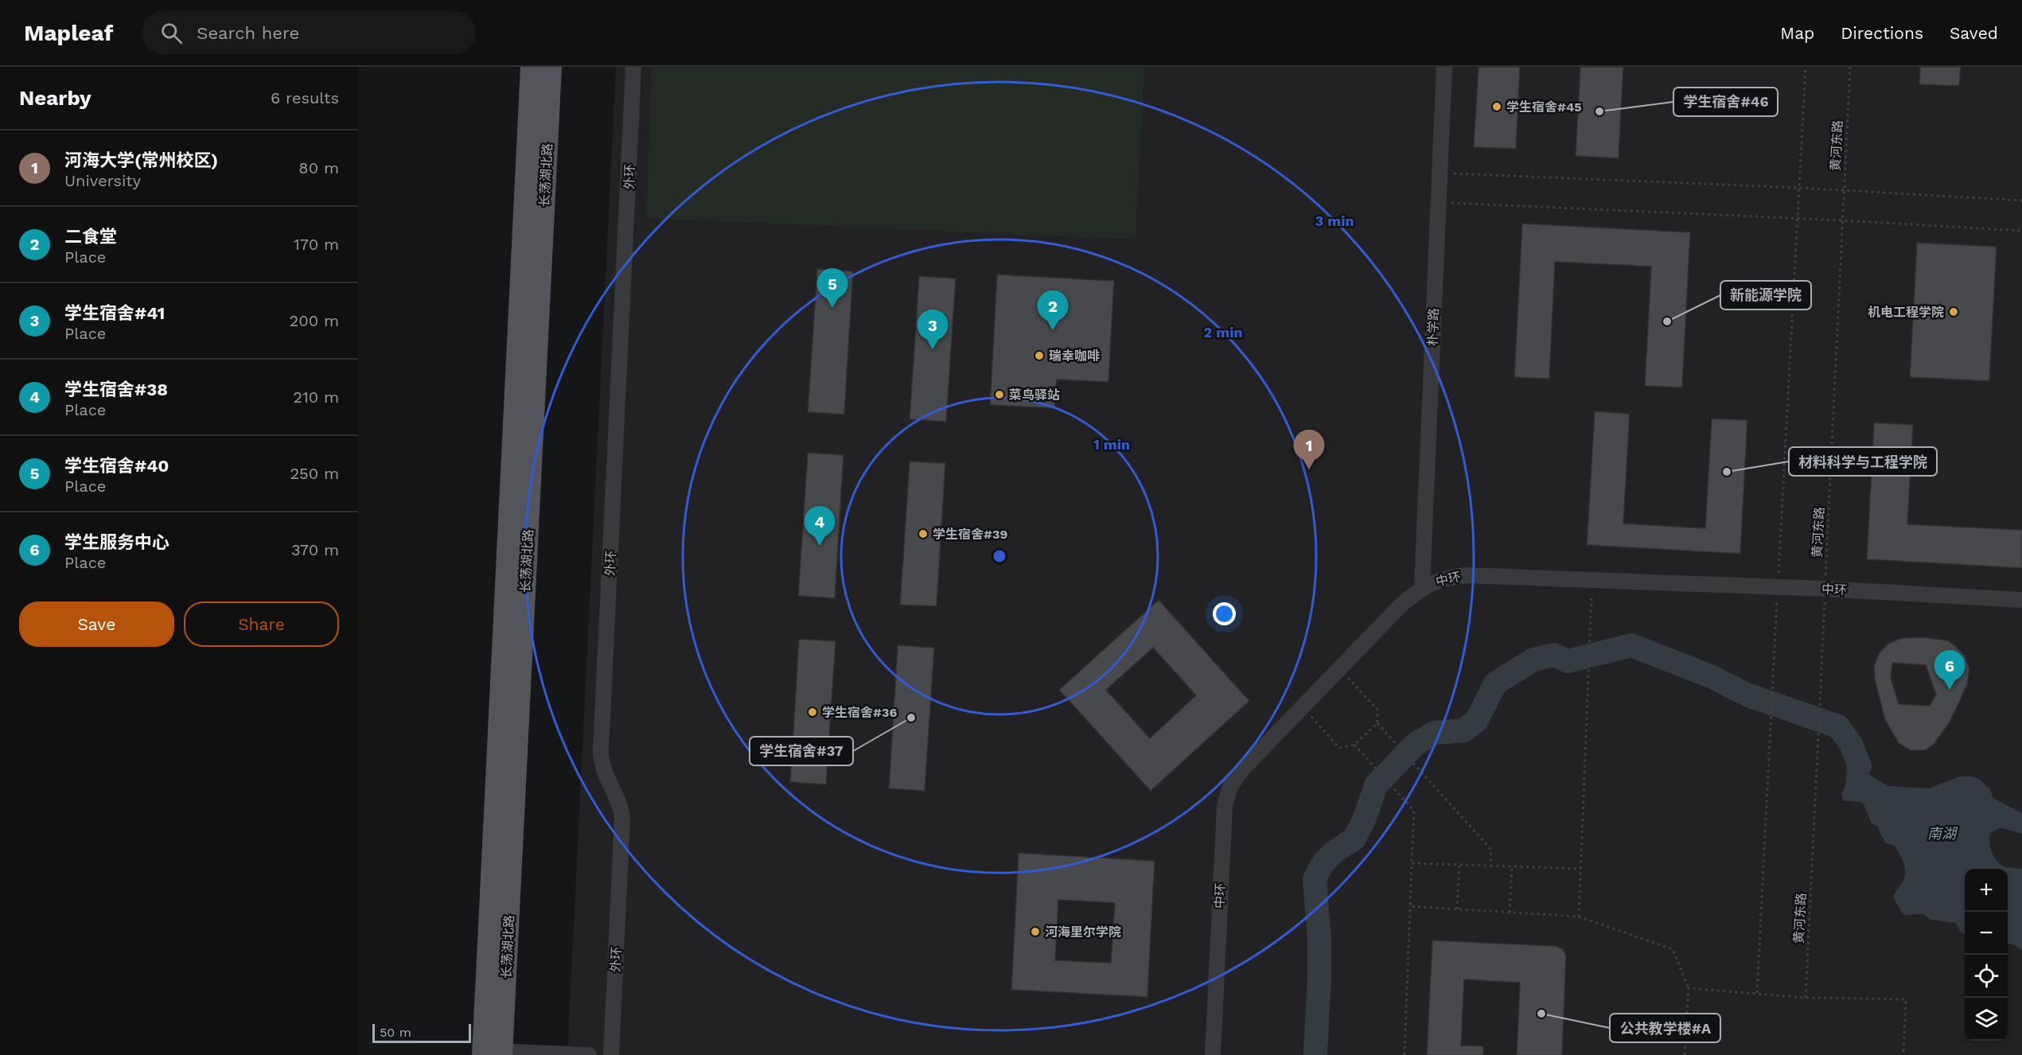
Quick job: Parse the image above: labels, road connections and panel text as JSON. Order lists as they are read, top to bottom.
{
  "streets": {
    "main road": ["长荡湖北路"],
    "lane": ["外环", "朴学路", "中环"],
    "path": ["黄河东路"]
  },
  "crossings": [
    ["黄河东路", "中环"],
    ["朴学路", "中环"]
  ],
  "water": ["南湖"],
  "places": [
    "学生宿舍#45",
    "学生宿舍#46",
    "机电工程学院",
    "新能源学院",
    "瑞幸咖啡",
    "菜鸟驿站",
    "材料科学与工程学院",
    "学生宿舍#39",
    "学生宿舍#36",
    "学生宿舍#37",
    "河海里尔学院",
    "公共教学楼#A"
  ],
  "scale_bar": "50 m",
  "page": {
    "header": "Mapleaf",
    "search": "Search here",
    "nav": ["Map", "Directions", "Saved"],
    "heading": ["Nearby", "6 results"],
    "list": [
      {
        "mark": "1",
        "name": "河海大学(常州校区)",
        "note": "University",
        "value": "80 m"
      },
      {
        "mark": "2",
        "name": "二食堂",
        "note": "Place",
        "value": "170 m"
      },
      {
        "mark": "3",
        "name": "学生宿舍#41",
        "note": "Place",
        "value": "200 m"
      },
      {
        "mark": "4",
        "name": "学生宿舍#38",
        "note": "Place",
        "value": "210 m"
      },
      {
        "mark": "5",
        "name": "学生宿舍#40",
        "note": "Place",
        "value": "250 m"
      },
      {
        "mark": "6",
        "name": "学生服务中心",
        "note": "Place",
        "value": "370 m"
      }
    ],
    "pins": [
      "5",
      "2",
      "3",
      "1",
      "4",
      "6"
    ],
    "buttons": ["Save", "Share"],
    "map_buttons": ["+", "−"],
    "scale": "50 m"
  },
  "rings": ["3 min", "2 min", "1 min"]
}
